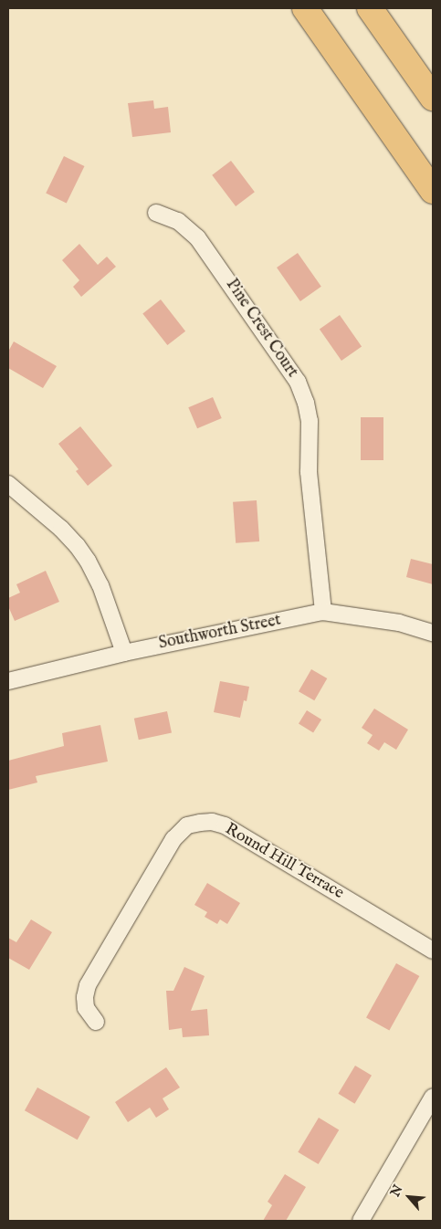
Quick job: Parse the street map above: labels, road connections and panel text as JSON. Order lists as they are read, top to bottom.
{
  "streets": {
    "street": ["Pine Crest Court", "Southworth Street", "Round Hill Terrace"]
  },
  "crossings": [
    ["Pine Crest Court", "Southworth Street"]
  ],
  "north": "top left"
}
